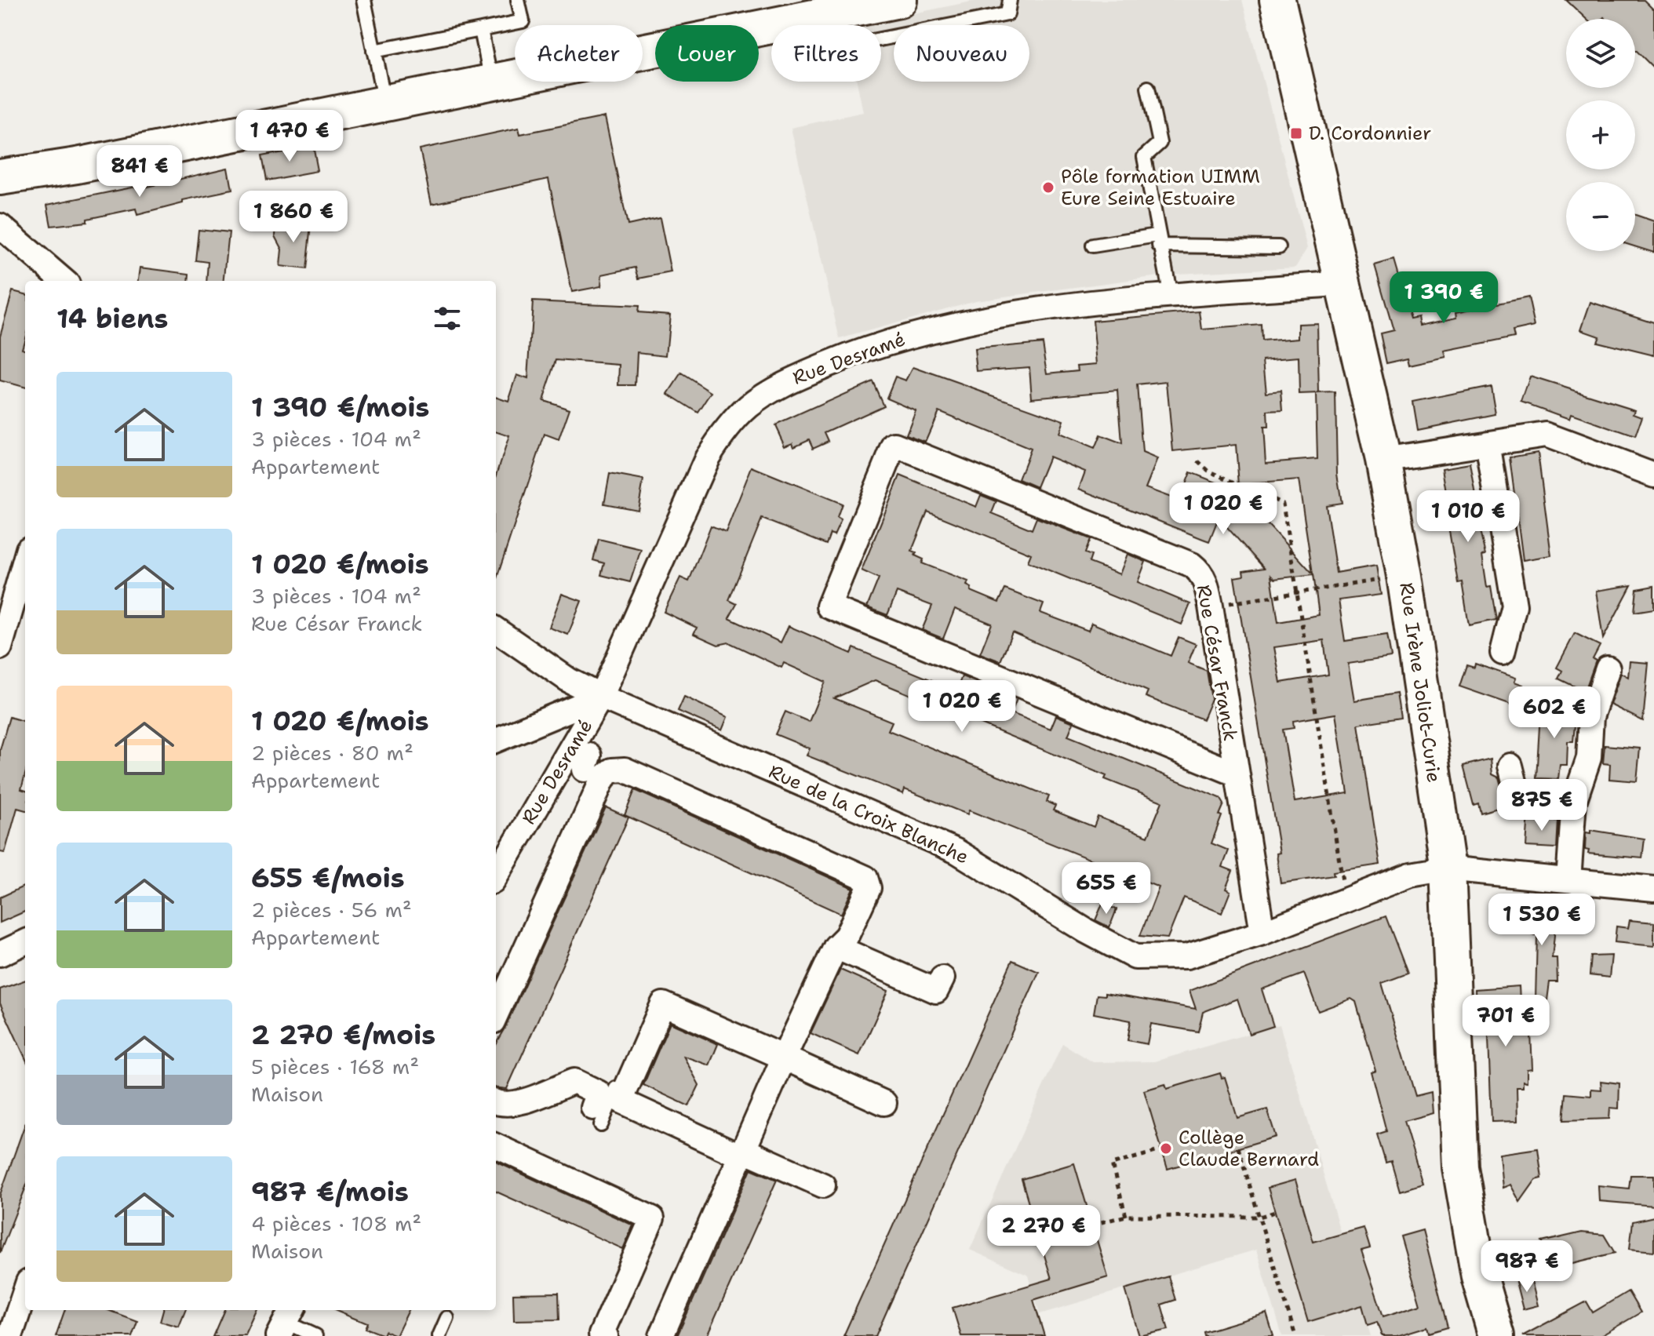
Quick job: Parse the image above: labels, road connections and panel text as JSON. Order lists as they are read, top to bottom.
{
  "streets": {
    "street": [
      "Rue Desramé",
      "Rue César Franck",
      "Rue Irène Joliot-Curie",
      "Rue de la Croix Blanche"
    ]
  },
  "crossings": [
    ["Rue Desramé", "Rue Irène Joliot-Curie"],
    ["Rue Desramé", "Rue de la Croix Blanche"],
    ["Rue César Franck", "Rue de la Croix Blanche"],
    ["Rue Irène Joliot-Curie", "Rue de la Croix Blanche"]
  ],
  "places": {
    "transit": ["D. Cordonnier"],
    "other": ["Pôle formation UIMM Eure Seine Estuaire", "Collège Claude Bernard"]
  },
  "page": {
    "map_buttons": ["+", "−"],
    "chip": [
      "Acheter",
      "Louer",
      "Filtres",
      "Nouveau"
    ],
    "price": [
      "1 470 €",
      "841 €",
      "1 860 €",
      "1 390 €",
      "1 020 €",
      "1 010 €",
      "1 020 €",
      "602 €",
      "875 €",
      "655 €",
      "1 530 €",
      "701 €",
      "2 270 €",
      "987 €"
    ],
    "heading": "14 biens",
    "list": [
      {
        "name": "1 390 €/mois",
        "note": "3 pièces · 104 m² · Appartement"
      },
      {
        "name": "1 020 €/mois",
        "note": "3 pièces · 104 m² · Rue César Franck"
      },
      {
        "name": "1 020 €/mois",
        "note": "2 pièces · 80 m² · Appartement"
      },
      {
        "name": "655 €/mois",
        "note": "2 pièces · 56 m² · Appartement"
      },
      {
        "name": "2 270 €/mois",
        "note": "5 pièces · 168 m² · Maison"
      },
      {
        "name": "987 €/mois",
        "note": "4 pièces · 108 m² · Maison"
      }
    ]
  }
}
